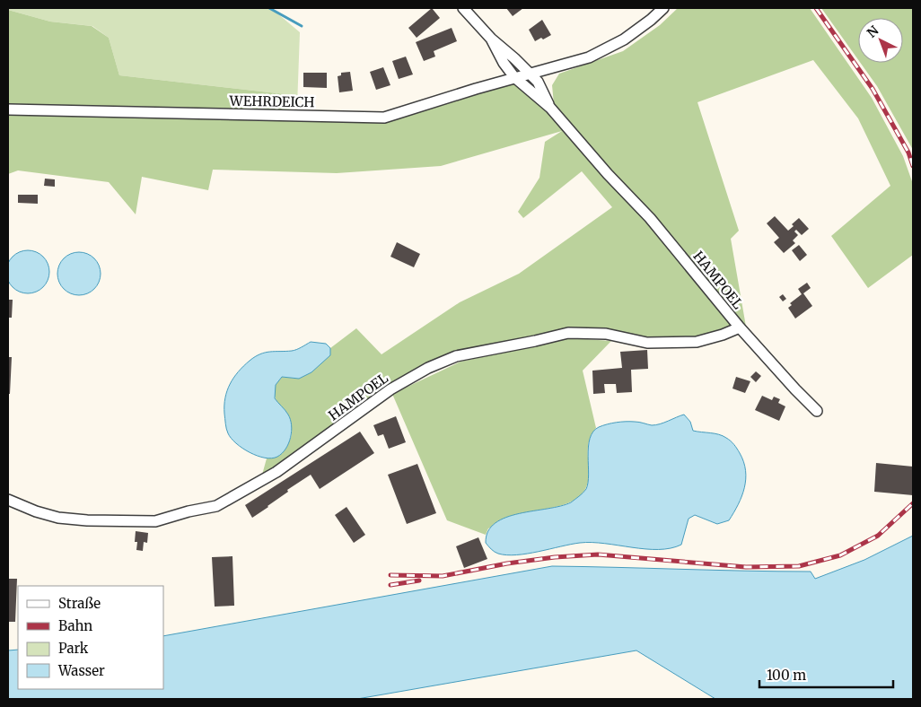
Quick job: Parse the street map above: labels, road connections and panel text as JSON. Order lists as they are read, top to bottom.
{
  "streets": {
    "street": ["WEHRDEICH", "HAMPOEL"]
  },
  "crossings": [
    ["WEHRDEICH", "HAMPOEL"]
  ],
  "legend": [
    "Straße",
    "Bahn",
    "Park",
    "Wasser"
  ],
  "scale_bar": "100 m",
  "north": "top left"
}
